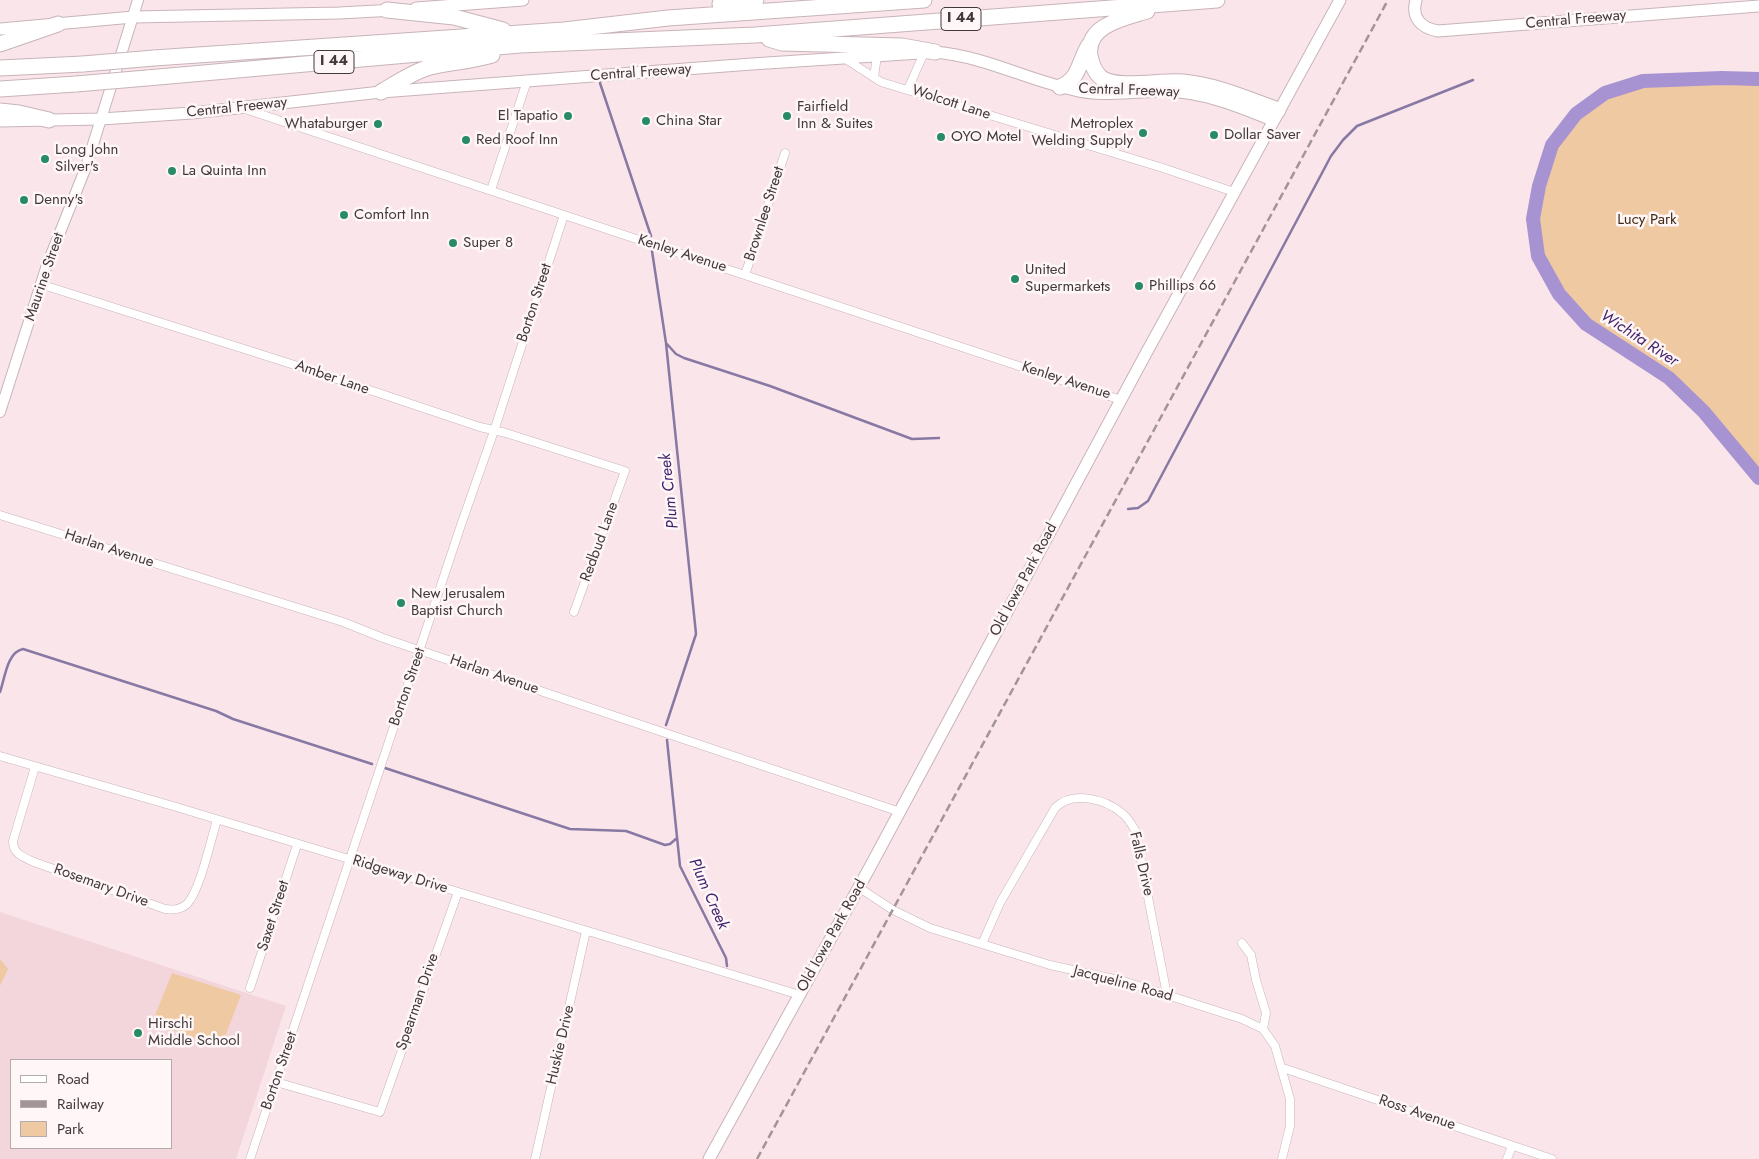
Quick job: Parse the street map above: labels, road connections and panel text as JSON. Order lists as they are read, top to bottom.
{
  "streets": {
    "highway": ["I 44", "Central Freeway"],
    "main road": ["Old Iowa Park Road"],
    "street": [
      "Wolcott Lane",
      "Brownlee Street",
      "Kenley Avenue",
      "Maurine Street",
      "Borton Street",
      "Amber Lane",
      "Redbud Lane",
      "Harlan Avenue",
      "Falls Drive",
      "Ridgeway Drive",
      "Rosemary Drive",
      "Saxet Street",
      "Jacqueline Road",
      "Spearman Drive",
      "Huskie Drive",
      "Ross Avenue"
    ]
  },
  "crossings": [
    ["Central Freeway", "Wolcott Lane"],
    ["Central Freeway", "Kenley Avenue"],
    ["Central Freeway", "Maurine Street"],
    ["Central Freeway", "Old Iowa Park Road"],
    ["Wolcott Lane", "Old Iowa Park Road"],
    ["Brownlee Street", "Kenley Avenue"],
    ["Kenley Avenue", "Borton Street"],
    ["Kenley Avenue", "Old Iowa Park Road"],
    ["Maurine Street", "Amber Lane"],
    ["Borton Street", "Amber Lane"],
    ["Borton Street", "Harlan Avenue"],
    ["Borton Street", "Ridgeway Drive"],
    ["Borton Street", "Spearman Drive"],
    ["Amber Lane", "Redbud Lane"],
    ["Harlan Avenue", "Old Iowa Park Road"],
    ["Old Iowa Park Road", "Ridgeway Drive"],
    ["Old Iowa Park Road", "Jacqueline Road"],
    ["Falls Drive", "Jacqueline Road"],
    ["Ridgeway Drive", "Rosemary Drive"],
    ["Ridgeway Drive", "Saxet Street"],
    ["Ridgeway Drive", "Spearman Drive"],
    ["Ridgeway Drive", "Huskie Drive"]
  ],
  "water": ["Wichita River", "Plum Creek"],
  "parks": ["Lucy Park"],
  "places": [
    "El Tapatio",
    "Fairfield Inn & Suites",
    "China Star",
    "Whataburger",
    "Metroplex Welding Supply",
    "Dollar Saver",
    "OYO Motel",
    "Red Roof Inn",
    "Long John Silver's",
    "La Quinta Inn",
    "Denny's",
    "Comfort Inn",
    "Super 8",
    "United Supermarkets",
    "Phillips 66",
    "New Jerusalem Baptist Church",
    "Hirschi Middle School"
  ],
  "legend": ["Road", "Railway", "Park"]
}
